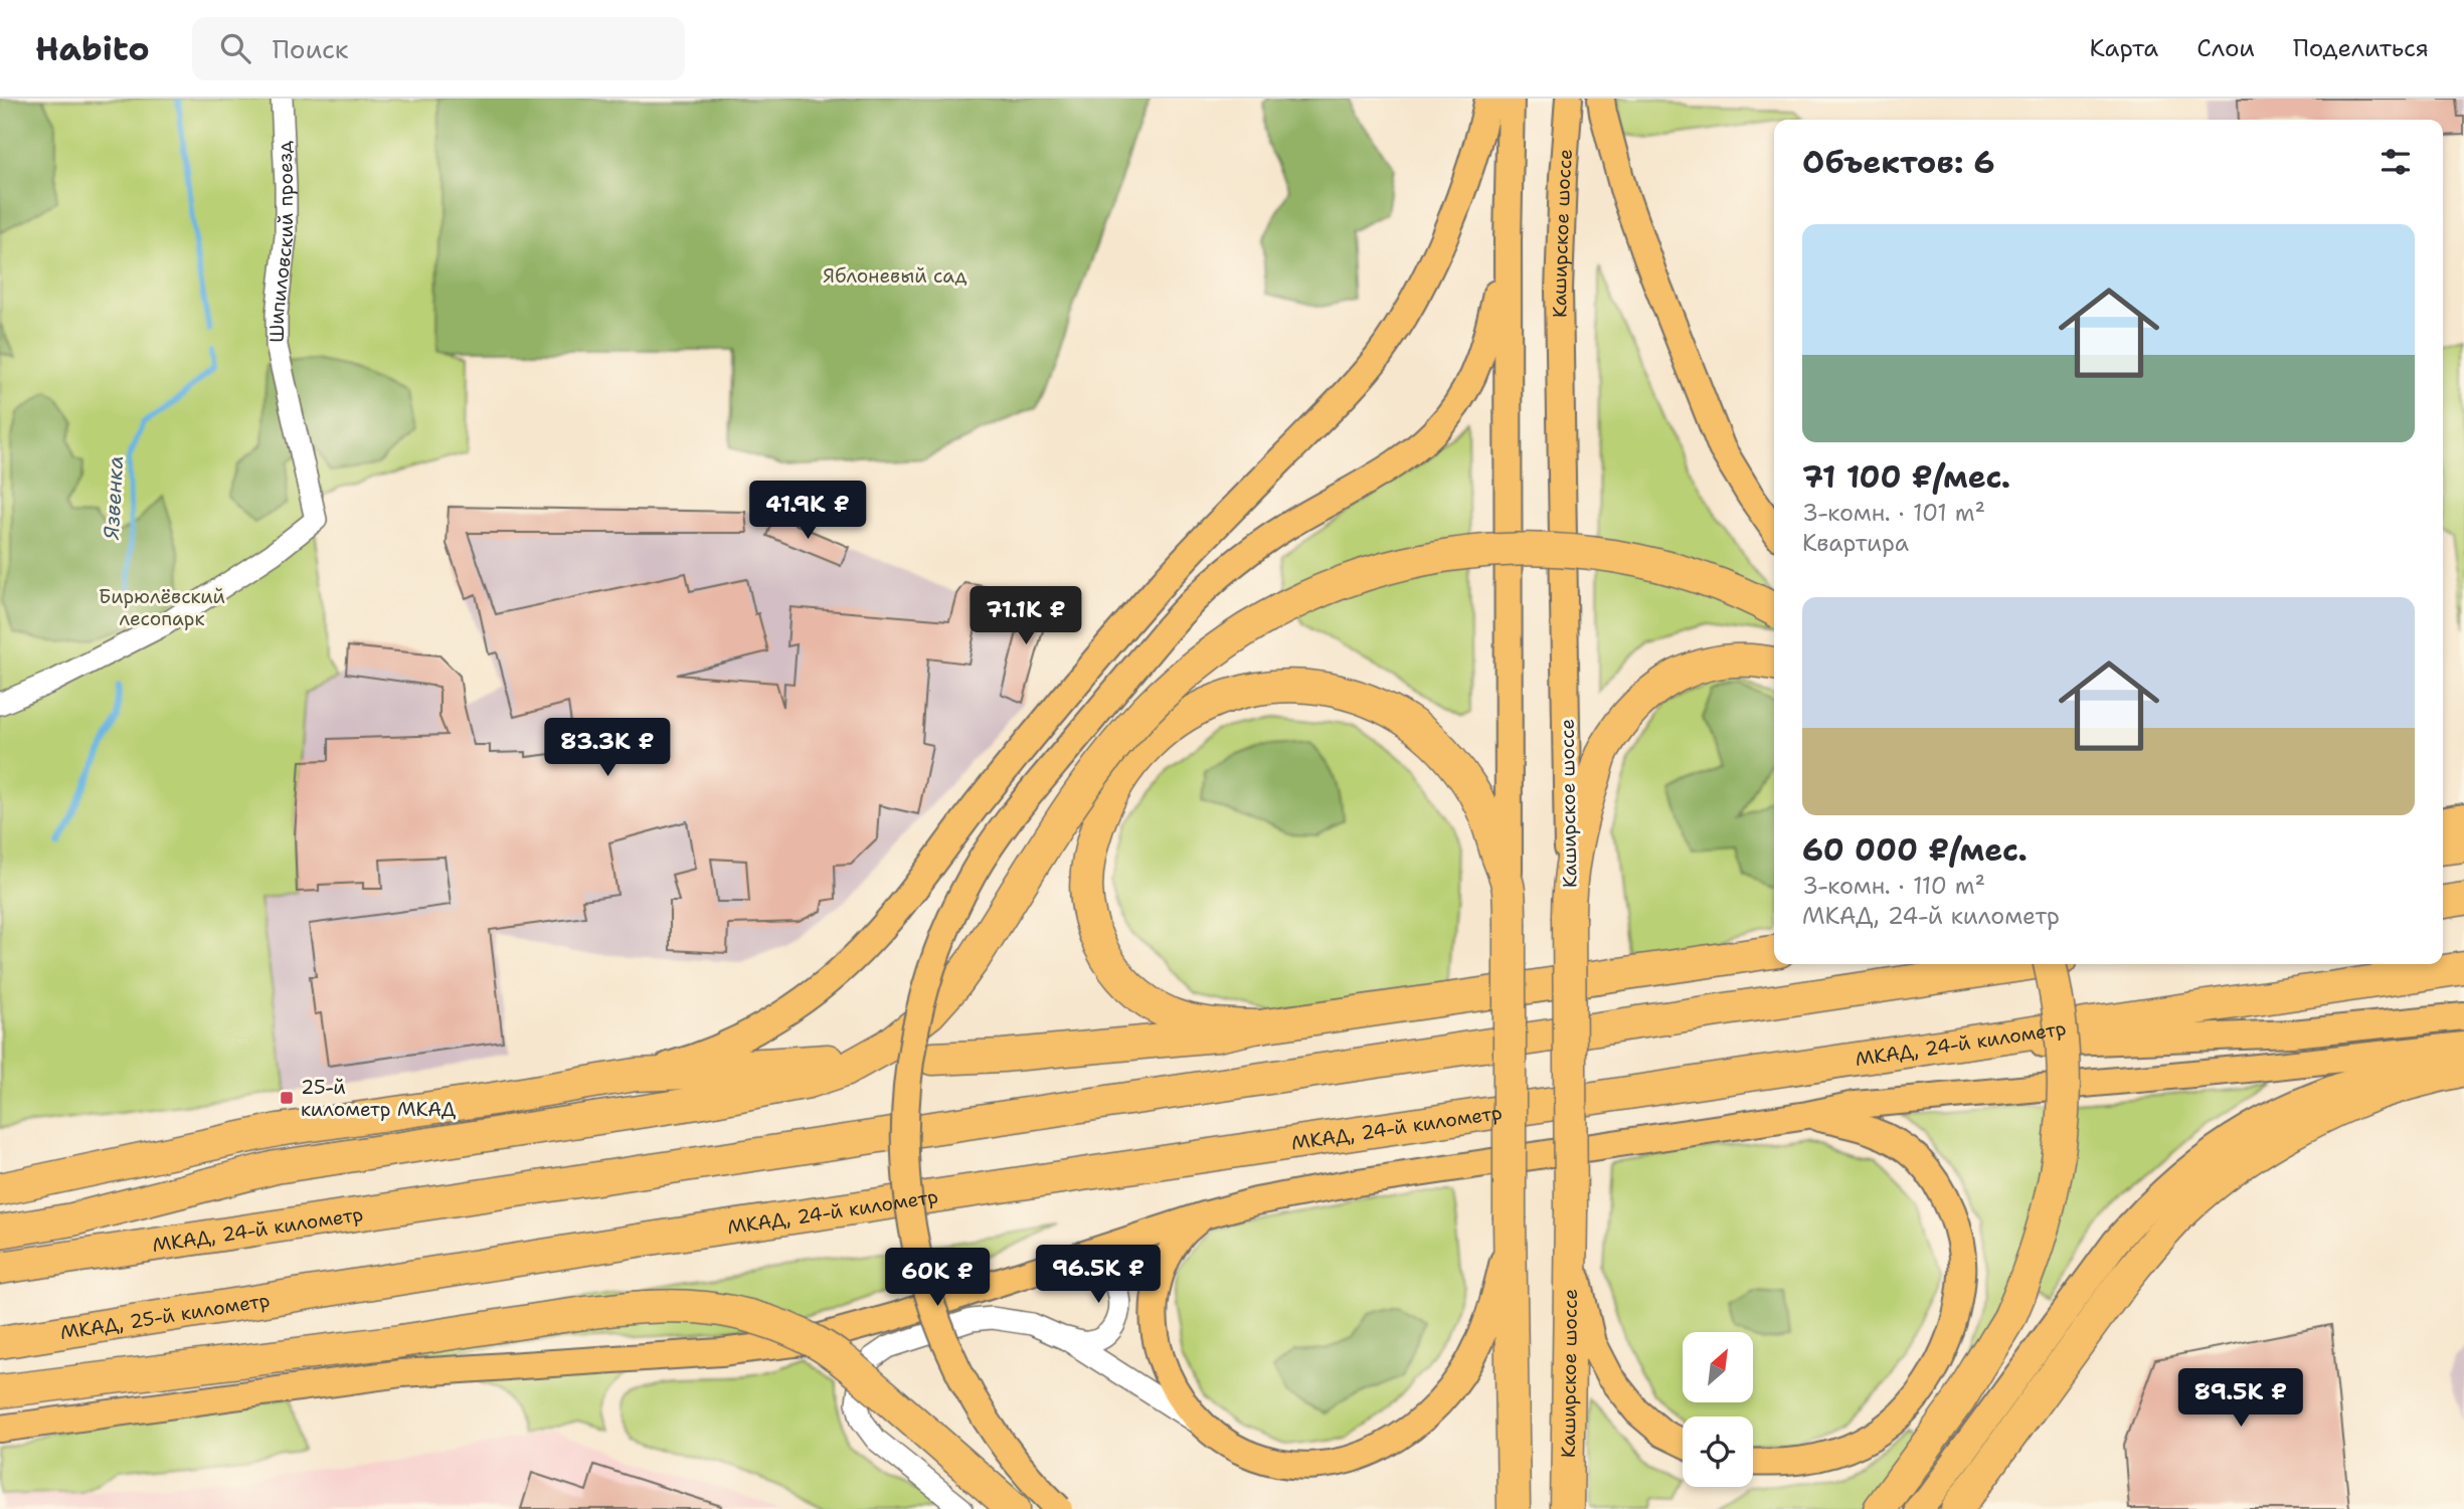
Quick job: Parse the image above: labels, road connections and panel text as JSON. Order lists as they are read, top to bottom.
{
  "streets": {
    "highway": ["Каширское шоссе", "МКАД, 24-й километр", "МКАД, 25-й километр"],
    "street": ["Шипиловский проезд"]
  },
  "crossings": [
    ["МКАД, 24-й километр", "МКАД, 25-й километр"]
  ],
  "water": ["Язвенка"],
  "parks": ["Яблоневый сад", "Бирюлёвский лесопарк"],
  "places": {
    "transit": ["25-й километр МКАД"]
  },
  "north": "top right",
  "page": {
    "header": "Habito",
    "search": "Поиск",
    "nav": ["Карта", "Слои", "Поделиться"],
    "heading": "Объектов: 6",
    "list": [
      {
        "name": "71 100 ₽/мес.",
        "note": "3-комн. · 101 m² · Квартира"
      },
      {
        "name": "60 000 ₽/мес.",
        "note": "3-комн. · 110 m² · МКАД, 24-й километр"
      }
    ],
    "price": [
      "41.9K ₽",
      "71.1K ₽",
      "83.3K ₽",
      "96.5K ₽",
      "60K ₽",
      "89.5K ₽"
    ]
  }
}
